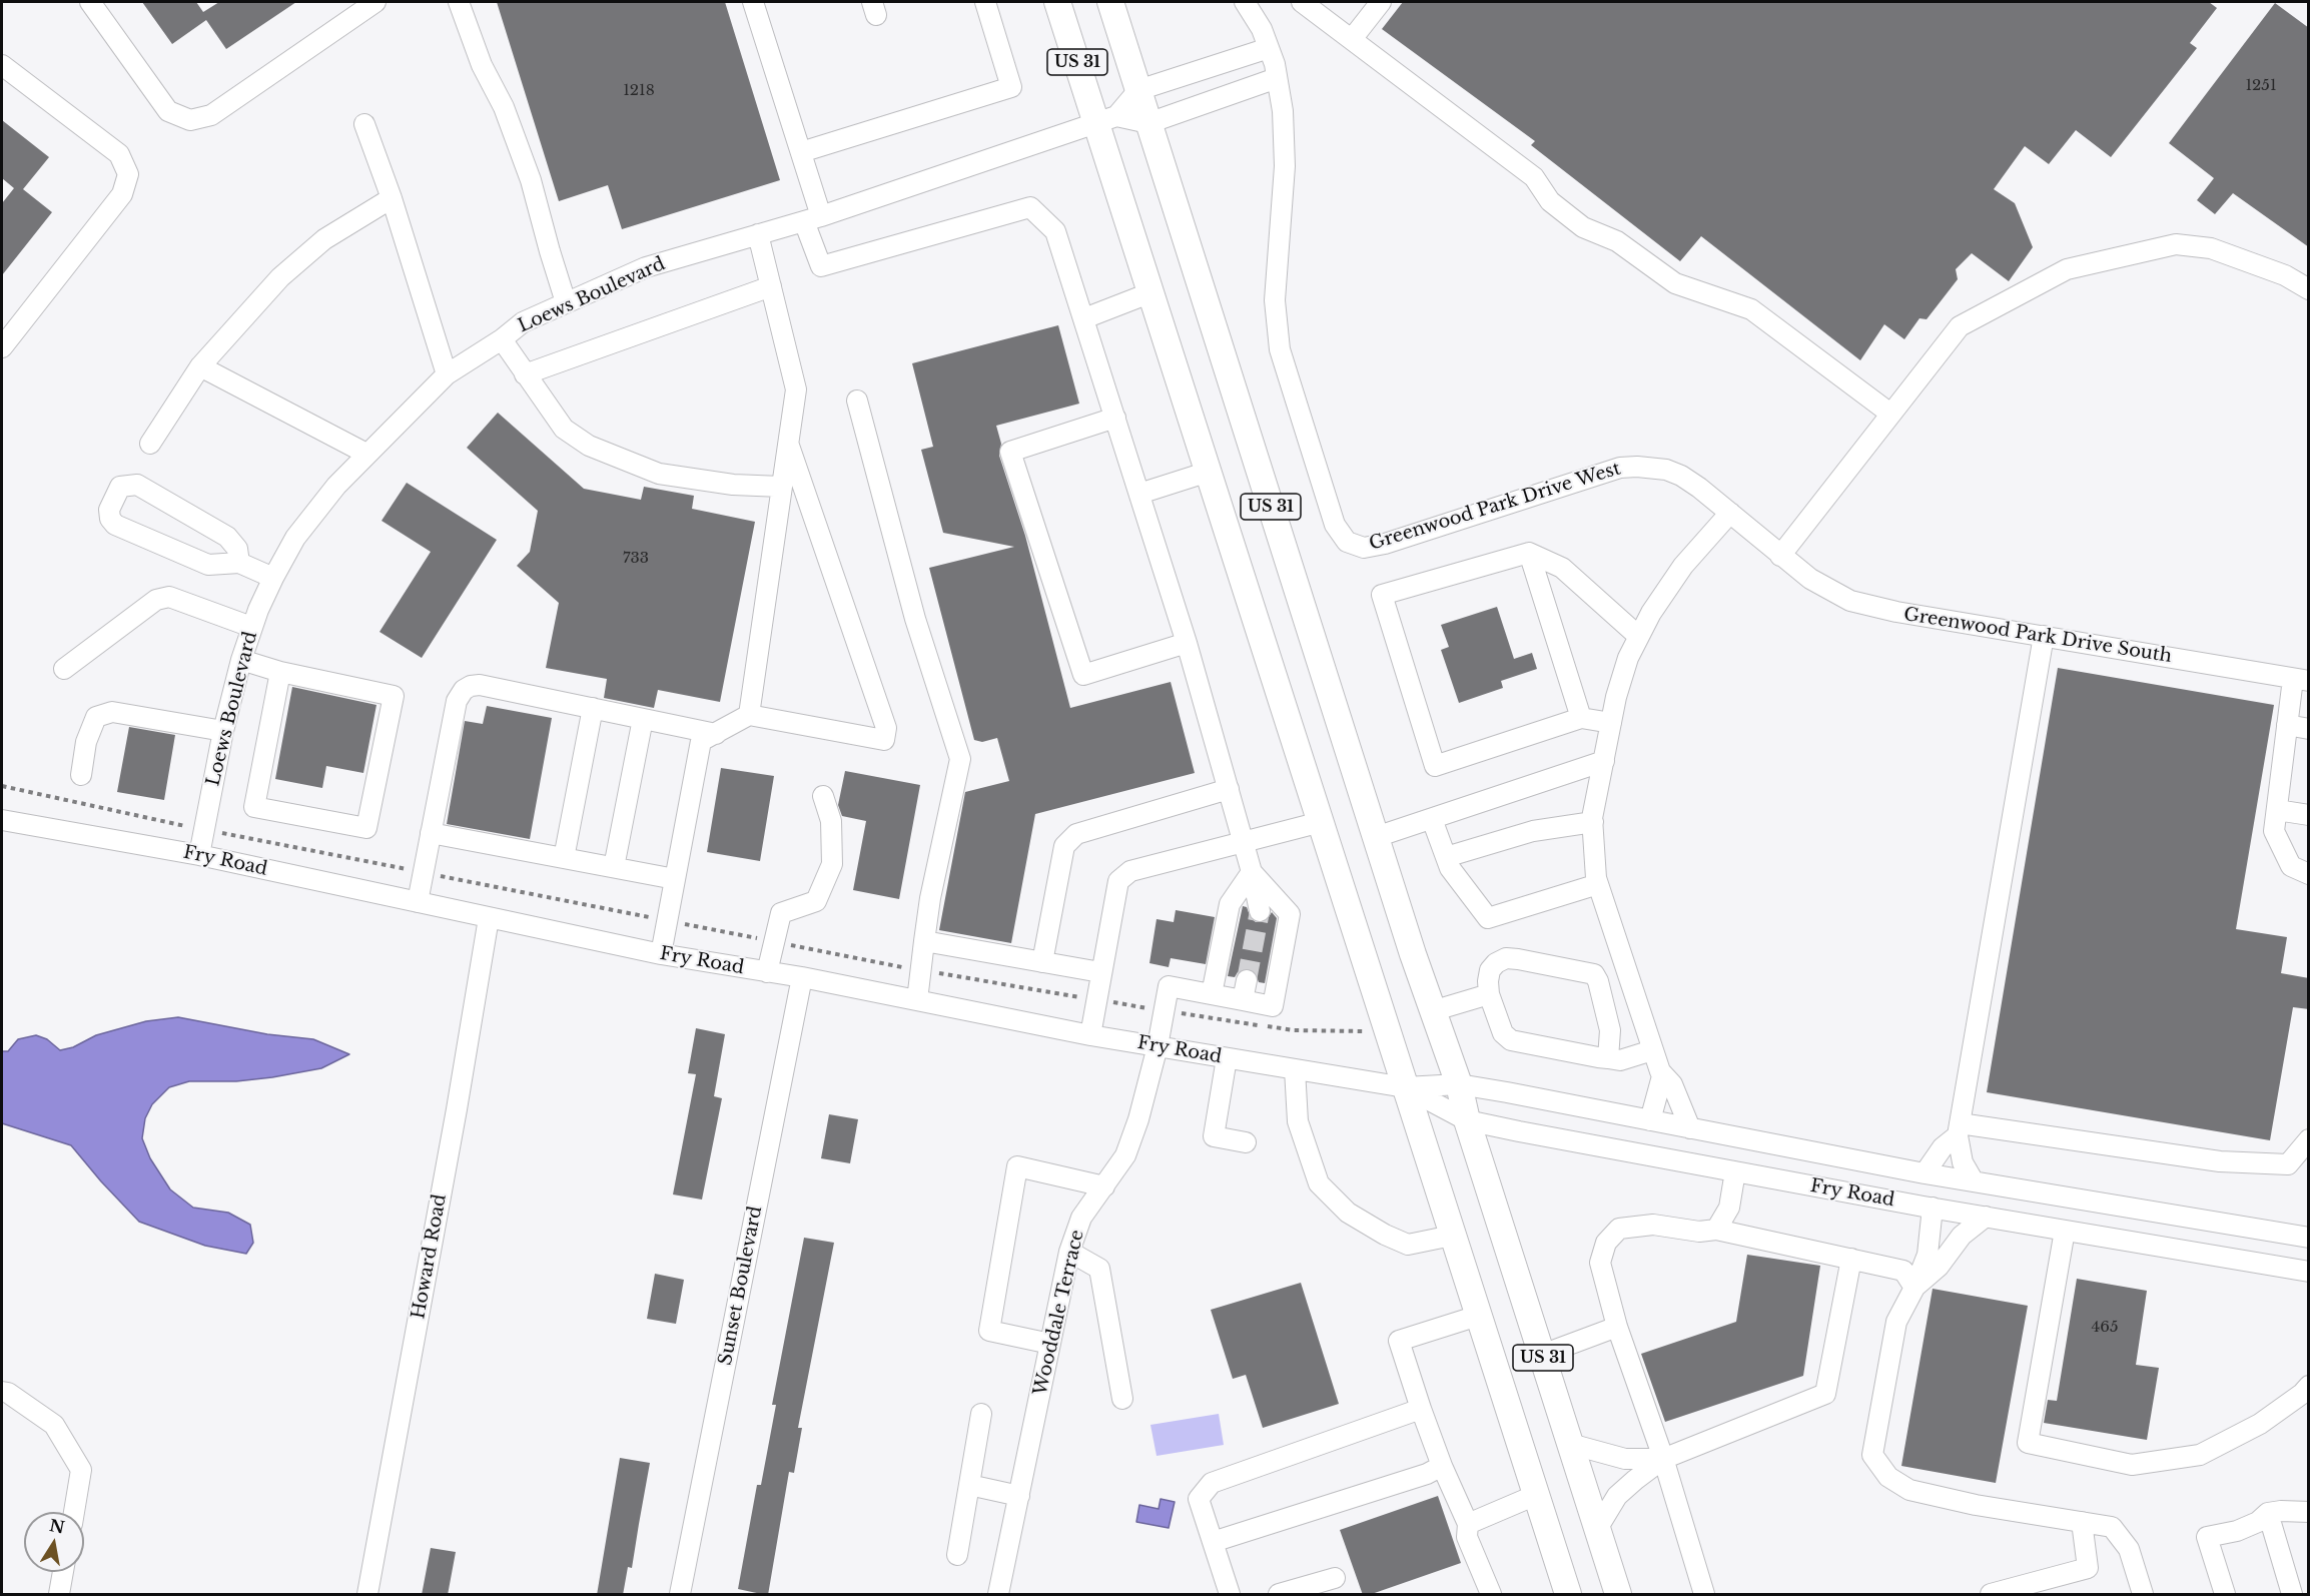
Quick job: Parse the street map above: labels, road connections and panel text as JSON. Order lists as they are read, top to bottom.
{
  "streets": {
    "main road": ["US 31"],
    "street": [
      "Loews Boulevard",
      "Greenwood Park Drive West",
      "Greenwood Park Drive South",
      "Fry Road",
      "Howard Road",
      "Sunset Boulevard",
      "Wooddale Terrace"
    ]
  },
  "crossings": [
    ["US 31", "Loews Boulevard"],
    ["US 31", "Fry Road"],
    ["Loews Boulevard", "Fry Road"],
    ["Greenwood Park Drive West", "Greenwood Park Drive South"],
    ["Fry Road", "Howard Road"],
    ["Fry Road", "Sunset Boulevard"],
    ["Fry Road", "Wooddale Terrace"]
  ],
  "house_numbers": [
    "1251",
    "1218",
    "733",
    "465"
  ],
  "north": "top"
}
